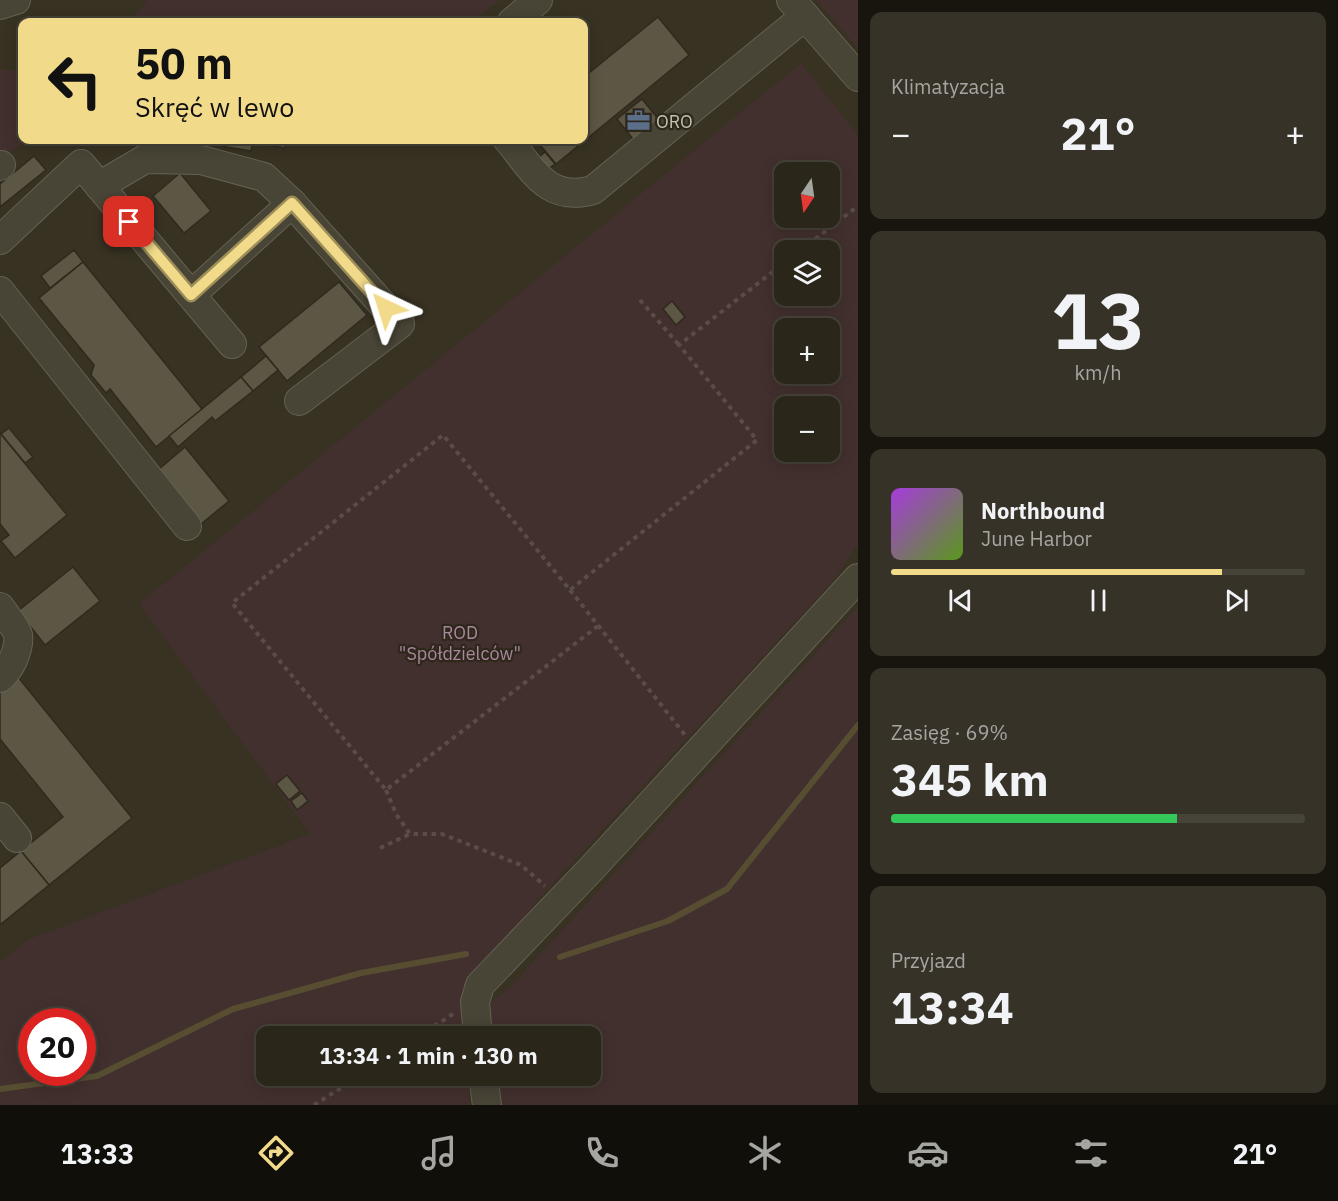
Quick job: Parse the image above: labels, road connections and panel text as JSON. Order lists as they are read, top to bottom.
{
  "parks": ["ROD \"Spółdzielców\""],
  "places": {
    "office": ["ORO"]
  },
  "north": "bottom",
  "page": {
    "tile": [
      "Klimatyzacja",
      ["13", "km/h"],
      ["Zasięg · 69%", "345 km"],
      ["Przyjazd", "13:34"]
    ],
    "turn": ["50 m", "Skręć w lewo"],
    "heat": ["−", "21°", "+"],
    "map_buttons": ["+", "−"],
    "song": ["Northbound", "June Harbor"],
    "limit": "20",
    "trip": "13:34 · 1 min · 130 m",
    "tabs": ["13:33", "21°"]
  }
}
